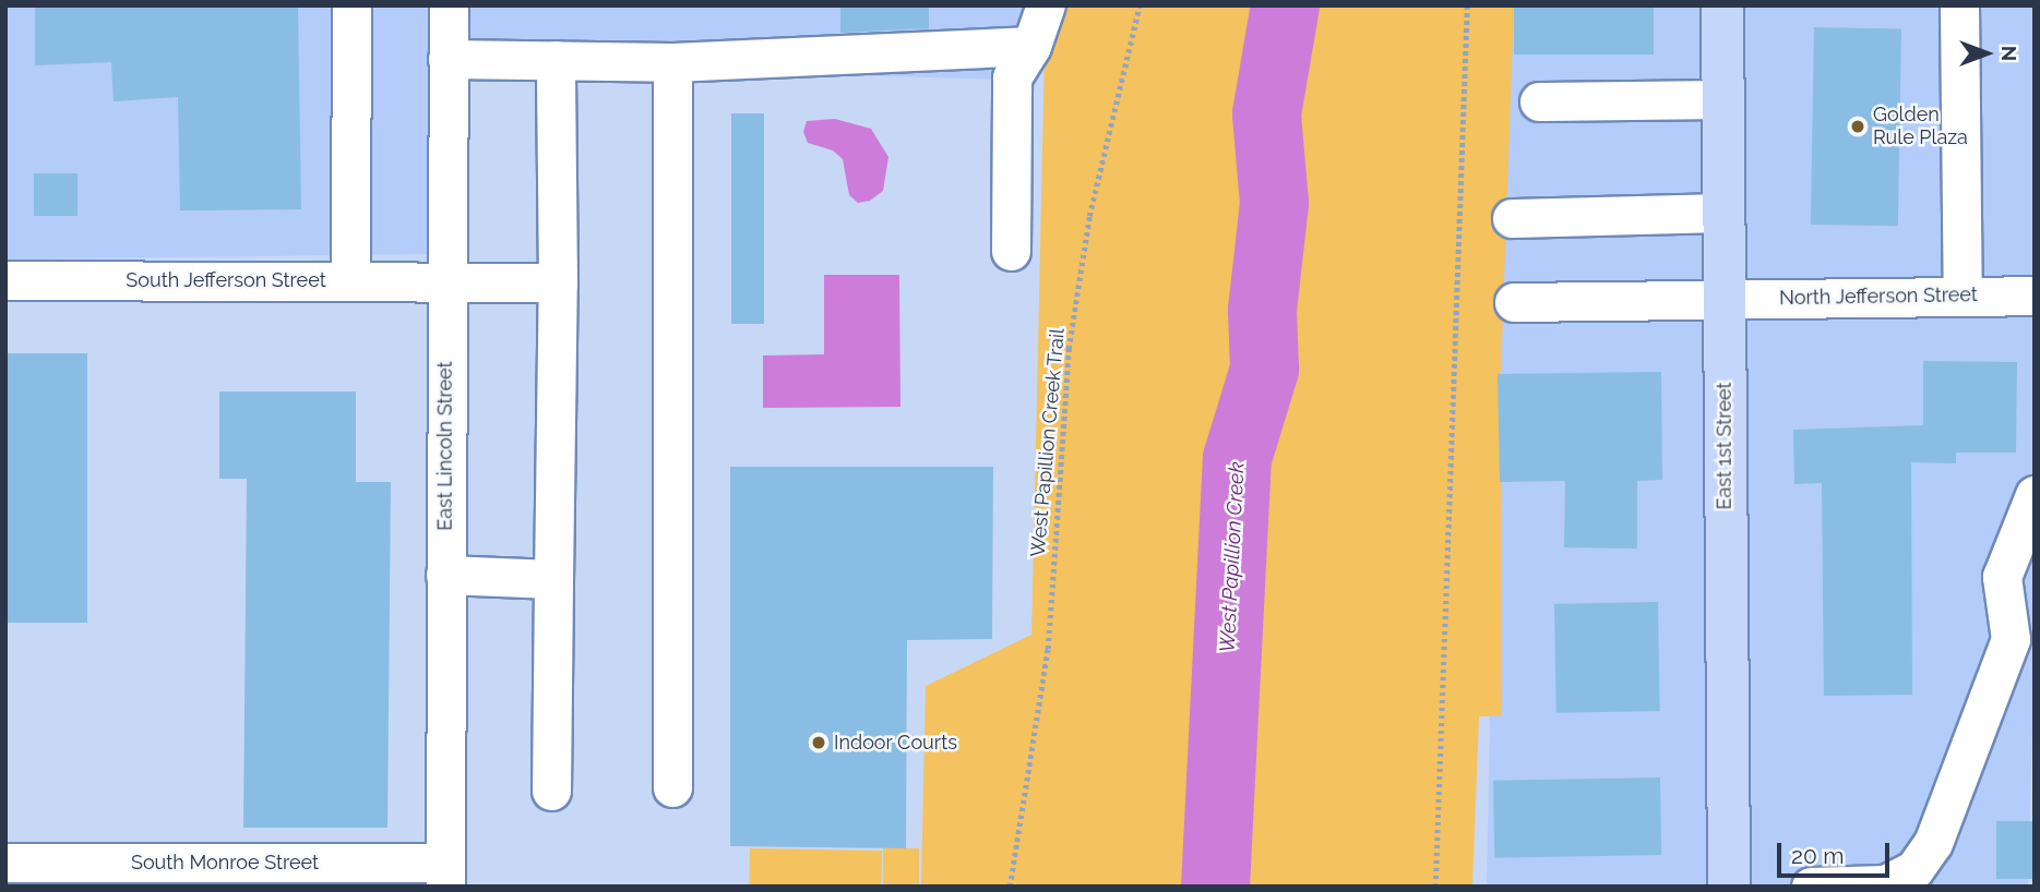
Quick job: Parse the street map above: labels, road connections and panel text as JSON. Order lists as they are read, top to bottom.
{
  "streets": {
    "main road": ["East 1st Street"],
    "street": [
      "South Jefferson Street",
      "North Jefferson Street",
      "East Lincoln Street",
      "South Monroe Street"
    ],
    "path": ["West Papillion Creek Trail"]
  },
  "crossings": [
    ["South Jefferson Street", "East Lincoln Street"],
    ["North Jefferson Street", "East 1st Street"],
    ["East Lincoln Street", "South Monroe Street"]
  ],
  "water": ["West Papillion Creek"],
  "places": ["Golden Rule Plaza", "Indoor Courts"],
  "scale_bar": "20 m",
  "north": "right"
}
